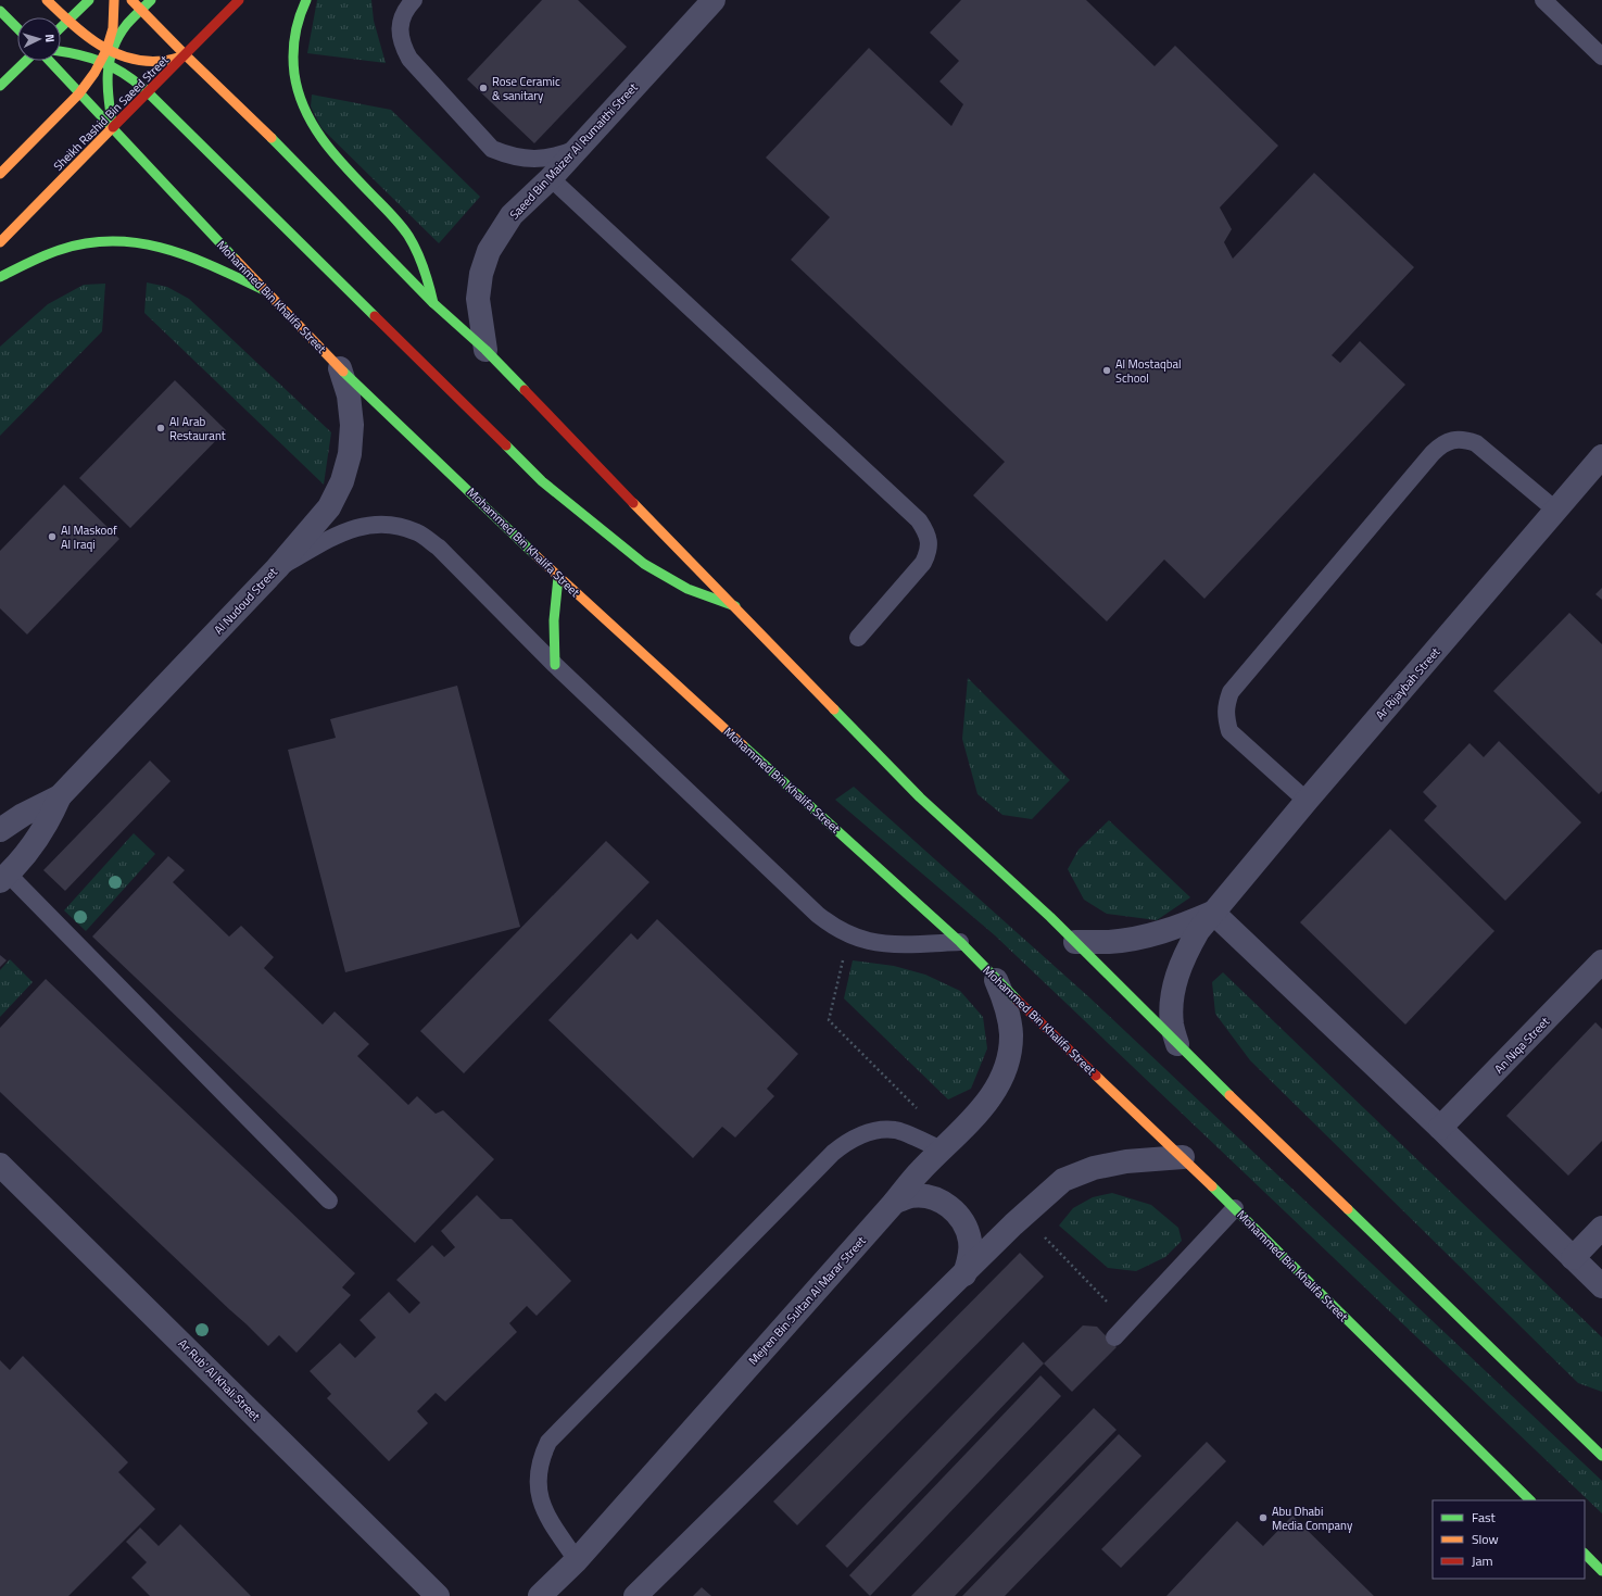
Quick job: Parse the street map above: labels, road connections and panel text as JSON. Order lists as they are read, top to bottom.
{
  "streets": {
    "main road": ["Sheikh Rashid Bin Saeed Street", "Mohammed Bin Khalifa Street"],
    "street": [
      "Saeed Bin Maizer Al Rumaithi Street",
      "Al Nudoud Street",
      "Ar Rijaybah Street",
      "An Niqa Street",
      "Mejren Bin Sultan Al Marar Street",
      "Ar Rub' Al Khali Street"
    ]
  },
  "crossings": [
    ["Sheikh Rashid Bin Saeed Street", "Mohammed Bin Khalifa Street"],
    ["Mohammed Bin Khalifa Street", "Al Nudoud Street"],
    ["Mohammed Bin Khalifa Street", "Mejren Bin Sultan Al Marar Street"]
  ],
  "places": [
    "Rose Ceramic & sanitary",
    "Al Mostaqbal School",
    "Al Arab Restaurant",
    "Al Maskoof Al Iraqi",
    "Abu Dhabi Media Company"
  ],
  "legend": ["Fast", "Slow", "Jam"],
  "north": "right"
}
